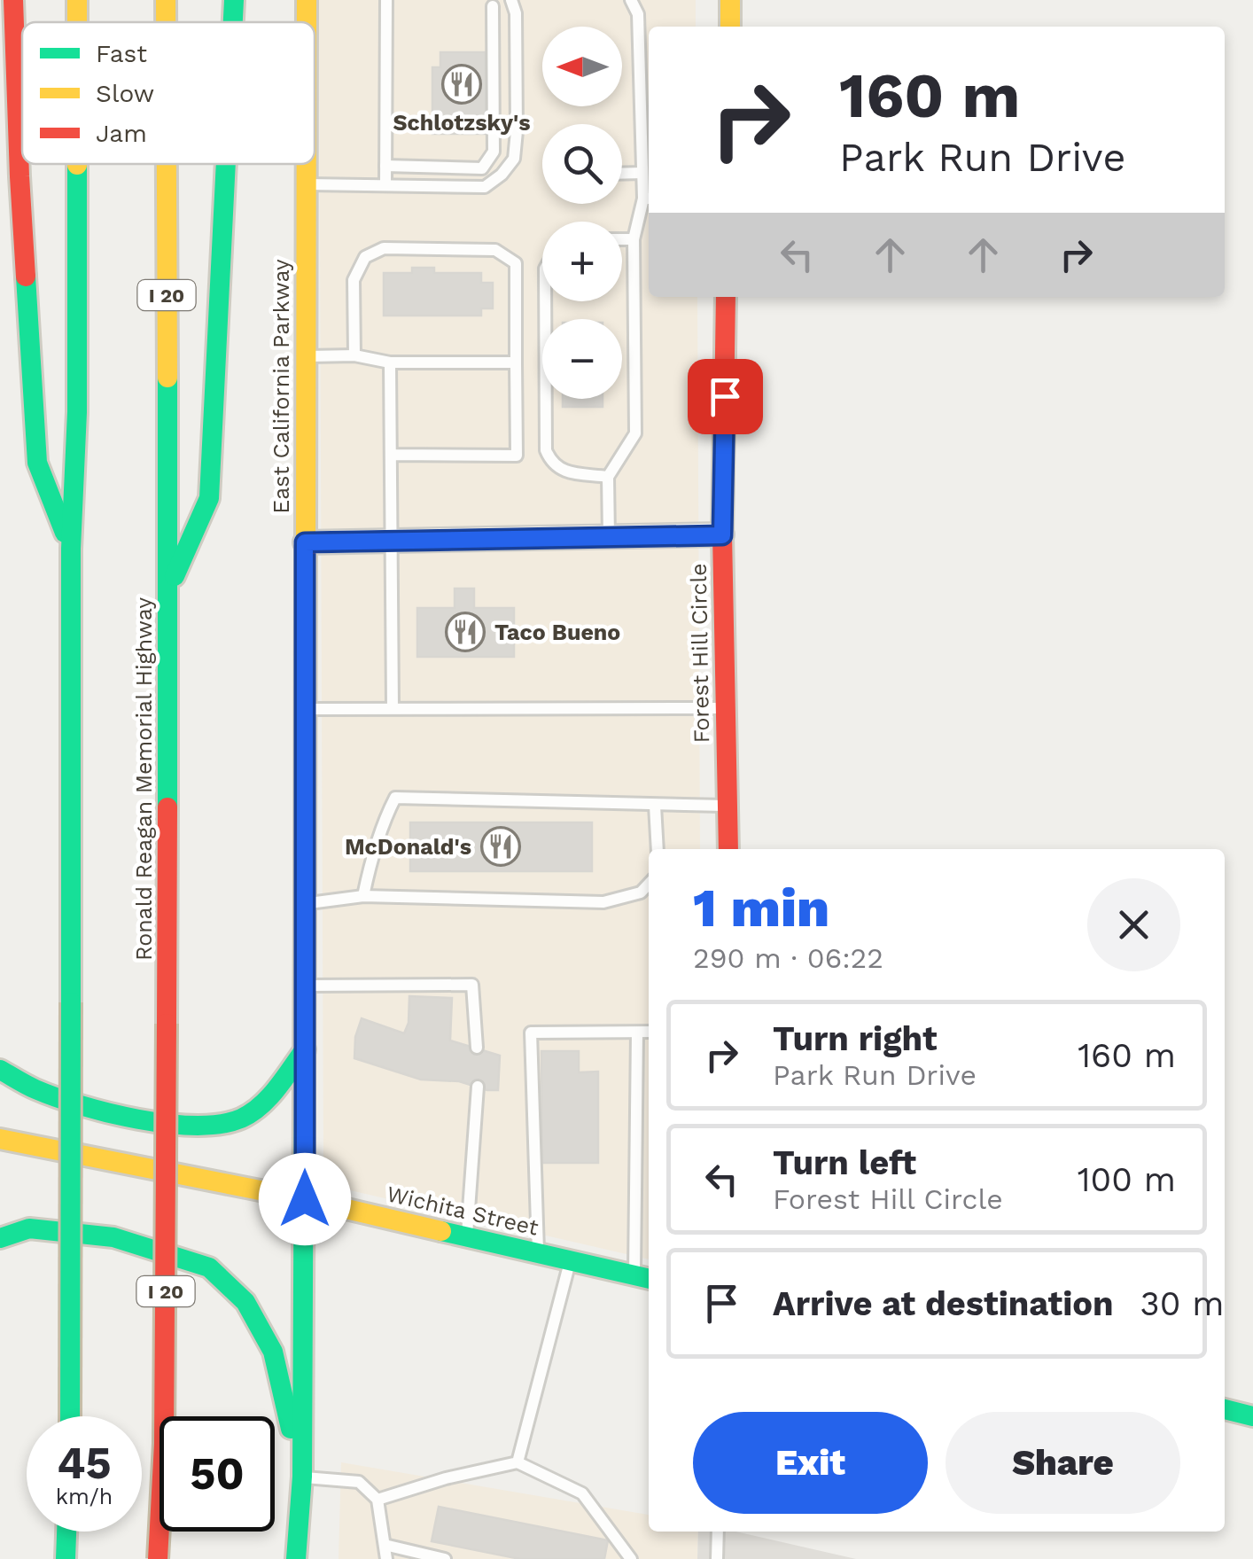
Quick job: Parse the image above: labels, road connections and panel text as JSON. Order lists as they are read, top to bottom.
{
  "streets": {
    "main road": [
      "I 20",
      "East California Parkway",
      "Forest Hill Circle",
      "Ronald Reagan Memorial Highway",
      "Wichita Street"
    ]
  },
  "crossings": [
    ["East California Parkway", "Wichita Street"]
  ],
  "places": {
    "restaurant": ["Schlotzsky's", "Taco Bueno", "McDonald's"]
  },
  "legend": ["Fast", "Slow", "Jam"],
  "north": "left",
  "page": {
    "map_buttons": ["+", "−"],
    "turn": ["160 m", "Park Run Drive"],
    "heading": ["1 min", "290 m · 06:22"],
    "list": [
      {
        "name": "Turn right",
        "note": "Park Run Drive",
        "value": "160 m"
      },
      {
        "name": "Turn left",
        "note": "Forest Hill Circle",
        "value": "100 m"
      },
      {
        "name": "Arrive at destination",
        "value": "30 m"
      }
    ],
    "buttons": ["Exit", "Share"],
    "speed": "45 km/h",
    "limit": "50"
  }
}
